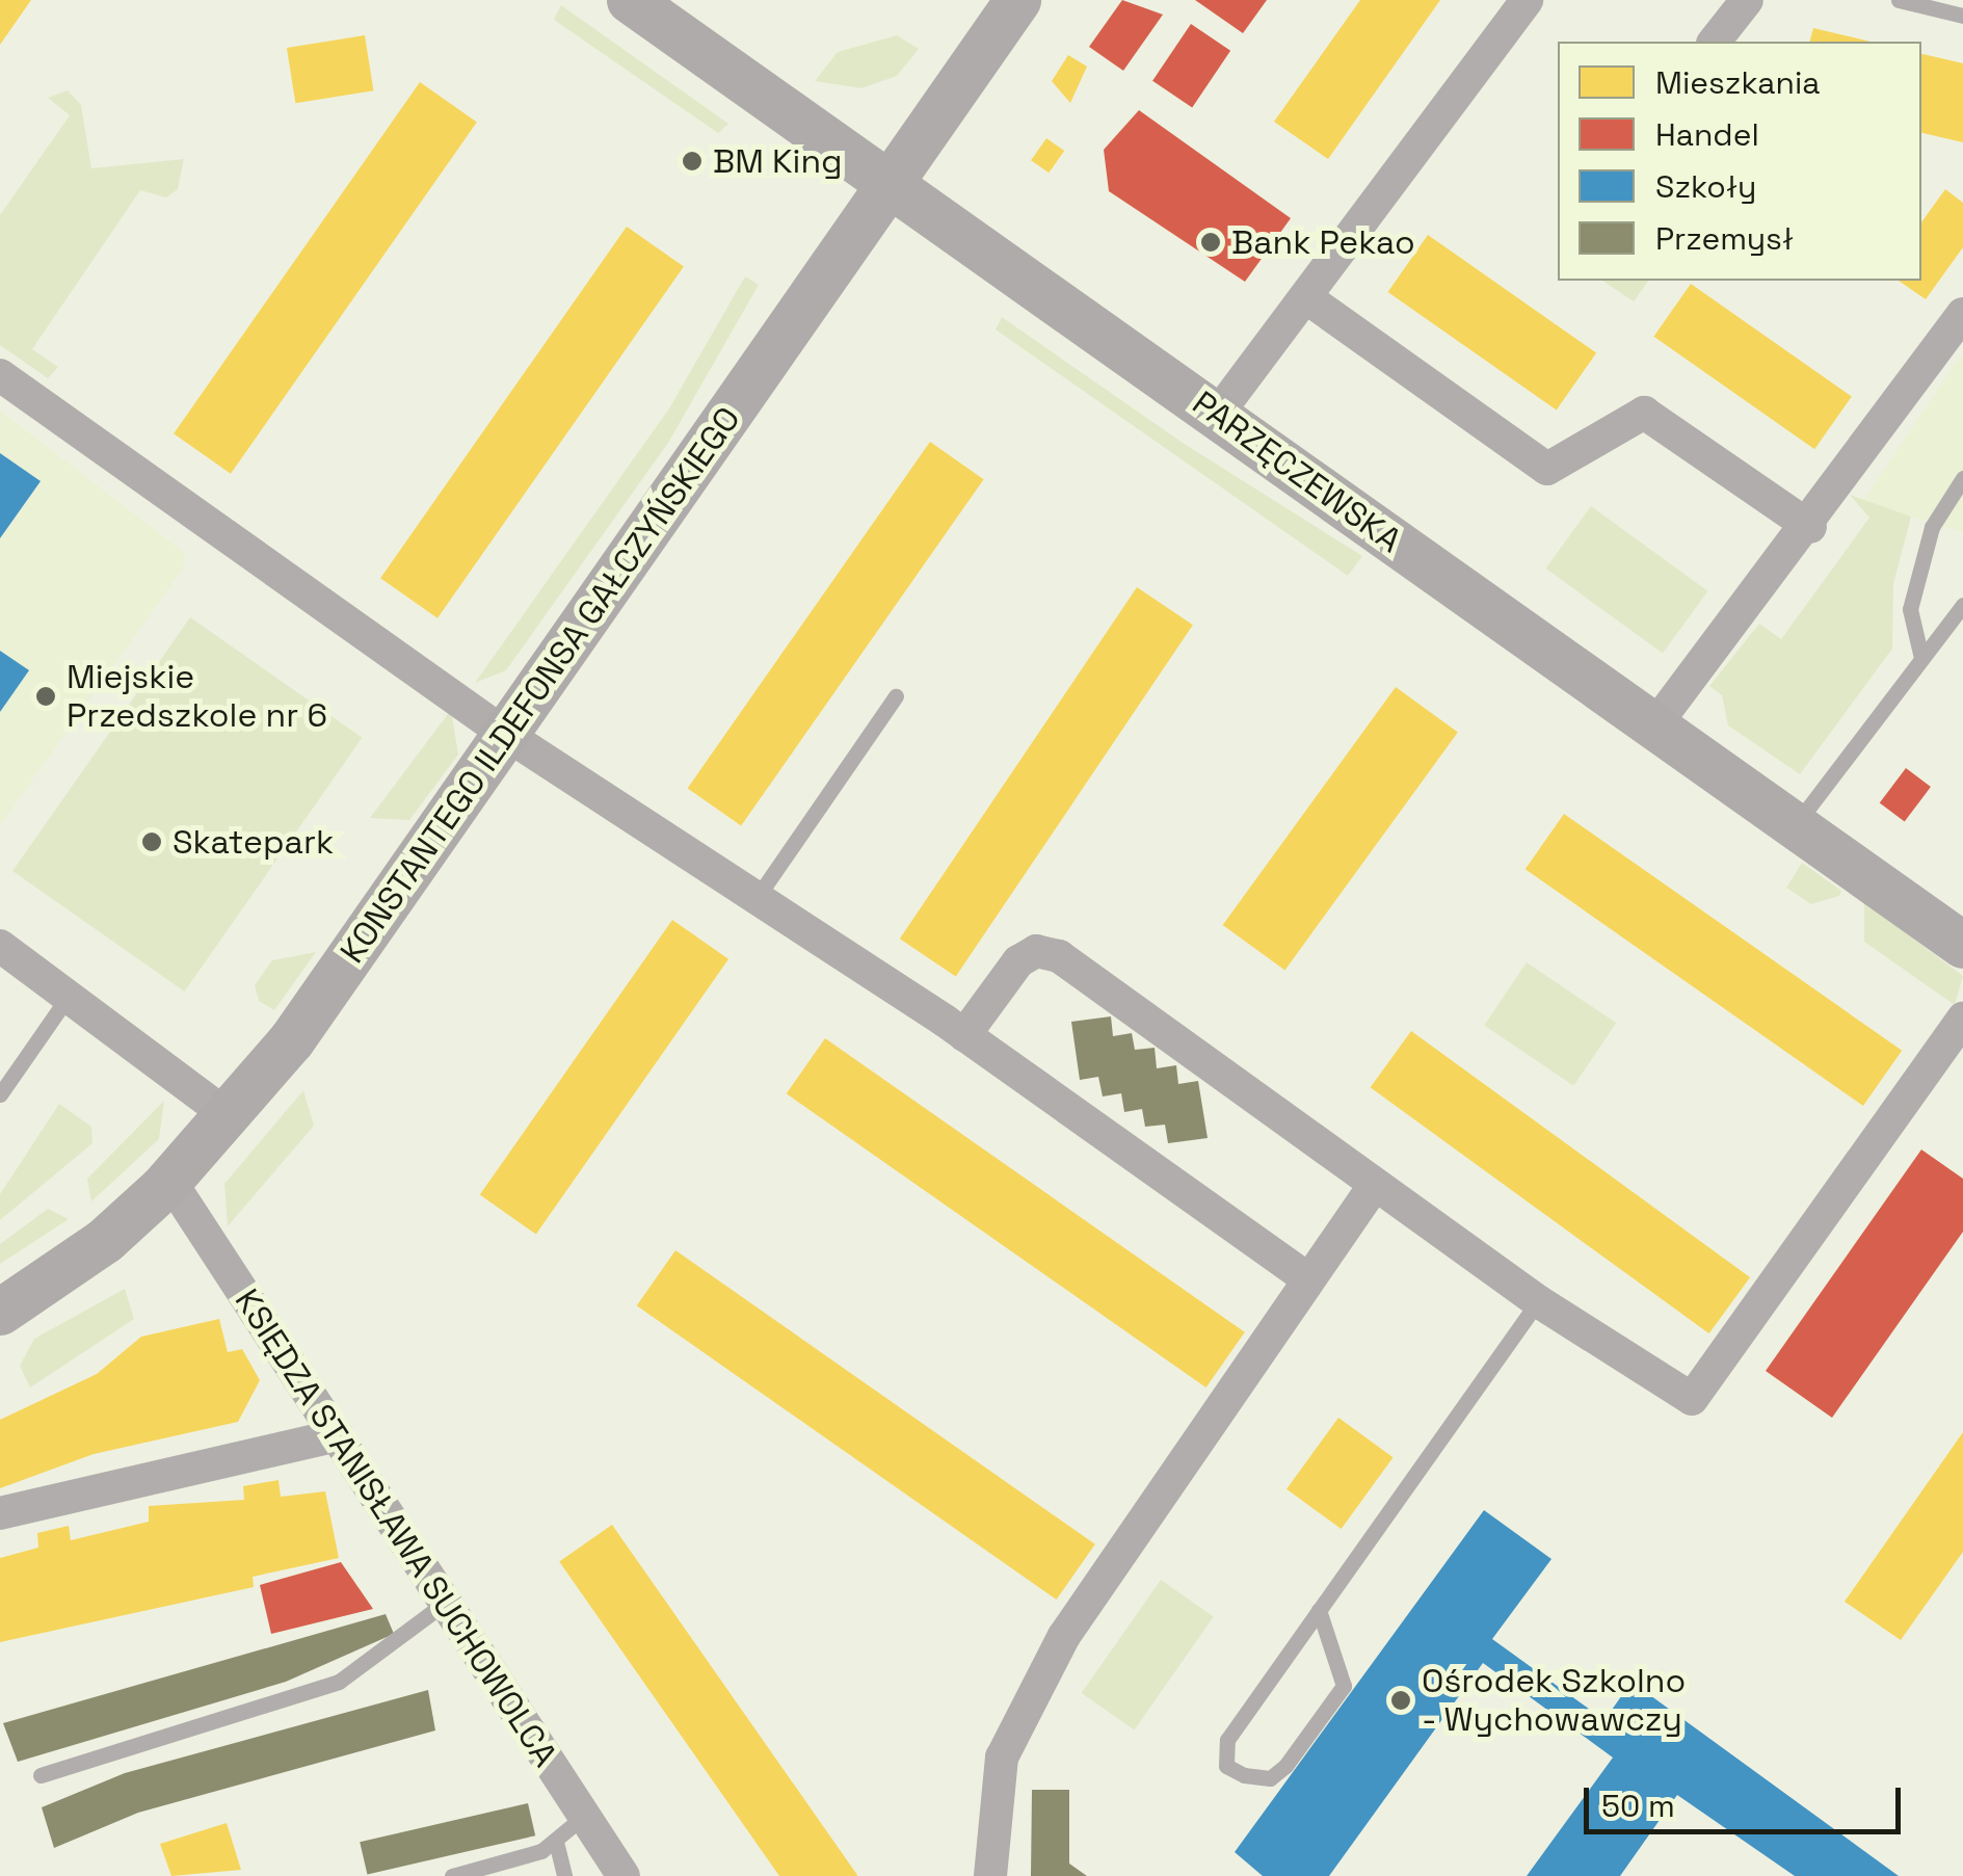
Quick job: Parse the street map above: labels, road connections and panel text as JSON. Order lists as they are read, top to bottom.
{
  "streets": {
    "street": ["PARZĘCZEWSKA", "KONSTANTEGO ILDEFONSA GAŁCZYŃSKIEGO", "KSIĘDZA STANISŁAWA SUCHOWOLCA"]
  },
  "crossings": [
    ["PARZĘCZEWSKA", "KONSTANTEGO ILDEFONSA GAŁCZYŃSKIEGO"],
    ["KONSTANTEGO ILDEFONSA GAŁCZYŃSKIEGO", "KSIĘDZA STANISŁAWA SUCHOWOLCA"]
  ],
  "places": [
    "BM King",
    "Bank Pekao",
    "Miejskie Przedszkole nr 6",
    "Skatepark",
    "Ośrodek Szkolno - Wychowawczy"
  ],
  "legend": [
    "Mieszkania",
    "Handel",
    "Szkoły",
    "Przemysł"
  ],
  "scale_bar": "50 m"
}
